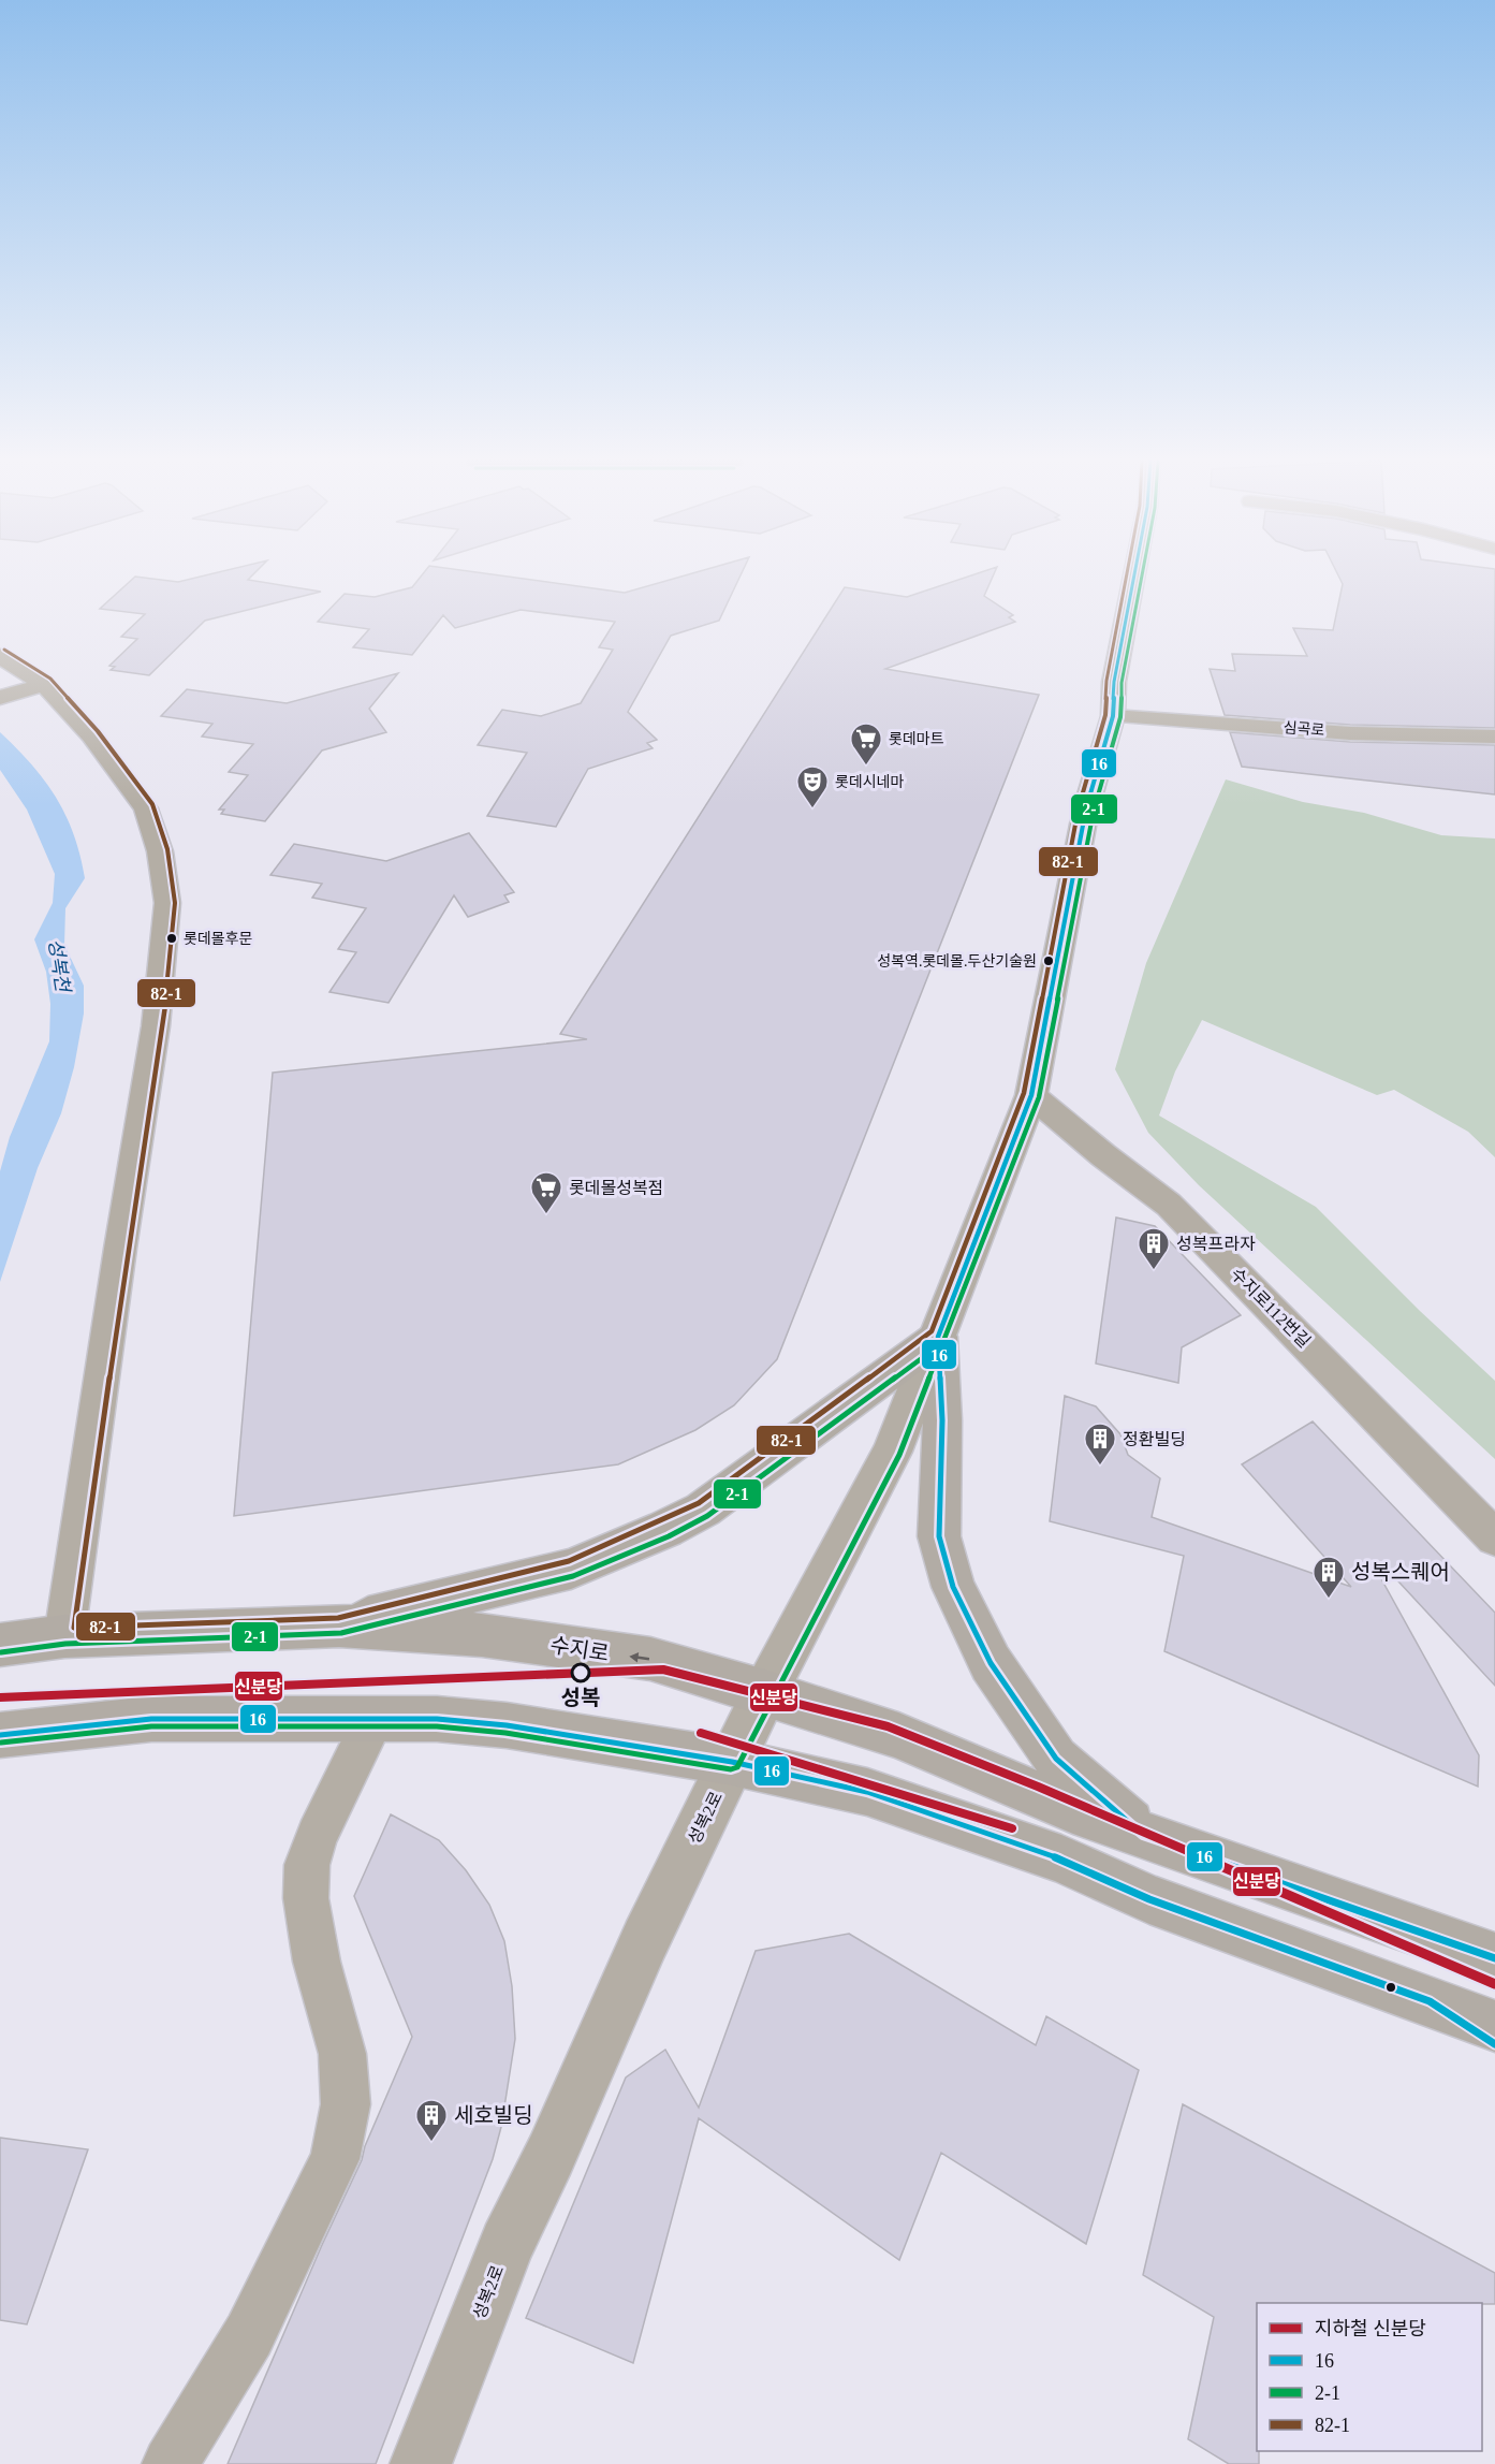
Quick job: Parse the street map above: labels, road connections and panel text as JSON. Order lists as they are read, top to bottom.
{
  "streets": {
    "main road": ["수지로"],
    "street": ["심곡로", "수지로112번길", "성복2로"]
  },
  "crossings": [
    ["심곡로", "성복2로"],
    ["수지로112번길", "성복2로"],
    ["수지로", "성복2로"]
  ],
  "water": ["성복천"],
  "places": {
    "supermarket": ["롯데마트", "롯데몰성복점"],
    "theatre": ["롯데시네마"],
    "other": ["롯데몰후문", "성복역.롯데몰.두산기술원", "성복"],
    "building": [
      "성복프라자",
      "정환빌딩",
      "성복스퀘어",
      "세호빌딩"
    ]
  },
  "lines": [
    "transit line 16",
    "transit line 2-1",
    "transit line 82-1",
    "metro line 신분당"
  ],
  "legend": [
    "지하철 신분당",
    "16",
    "2-1",
    "82-1"
  ]
}
